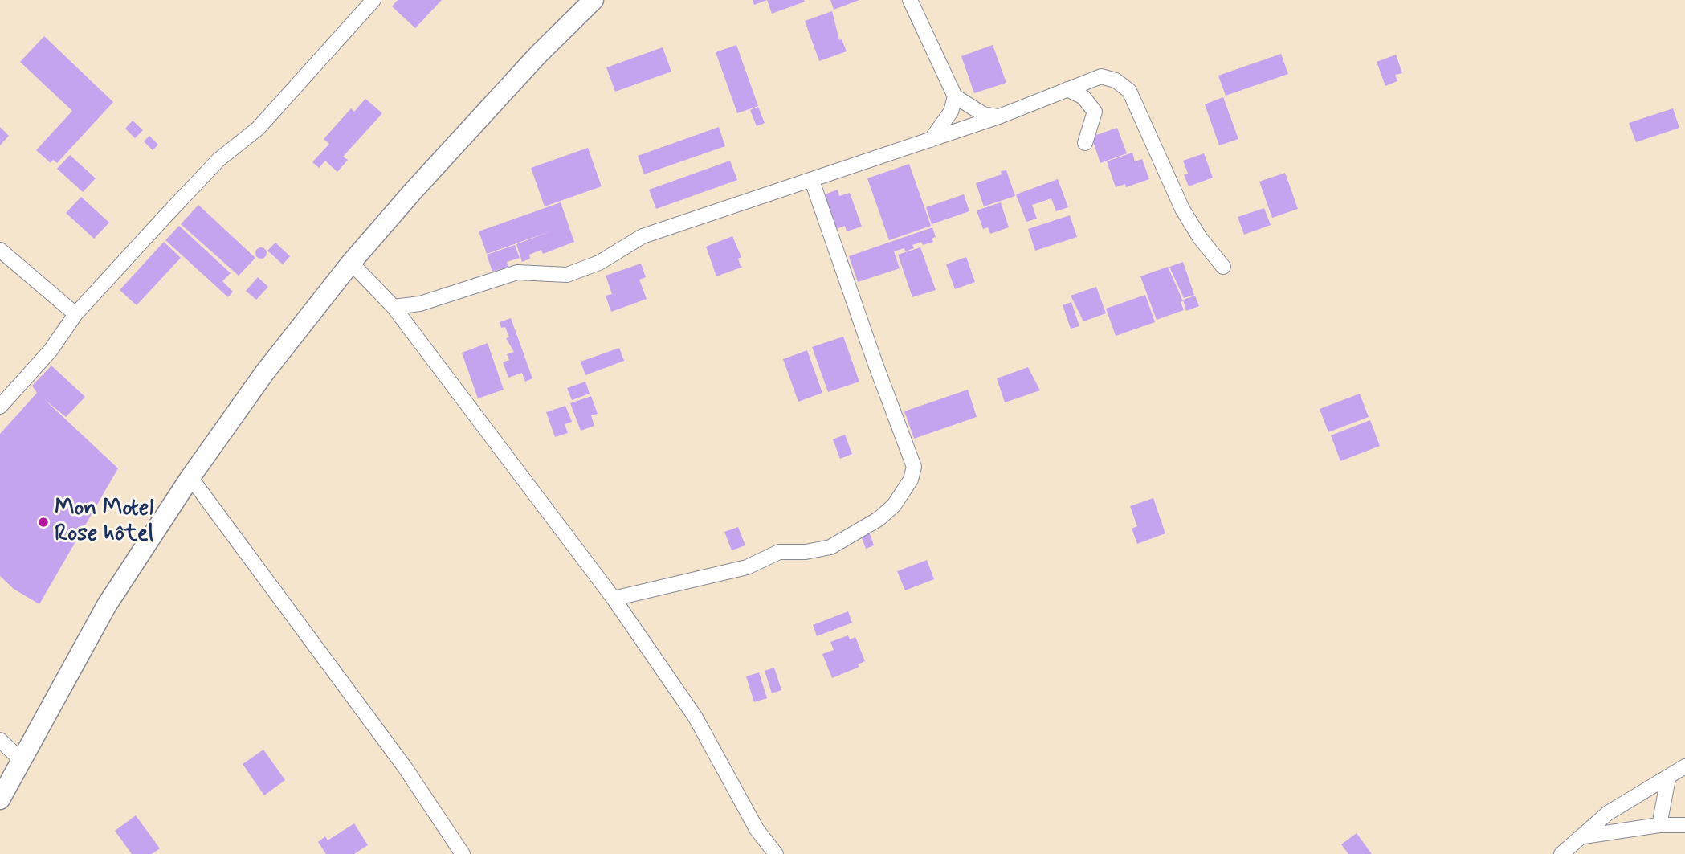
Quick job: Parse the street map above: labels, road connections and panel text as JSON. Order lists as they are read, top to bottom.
{
  "places": ["Mon Motel Rose hôtel"]
}
